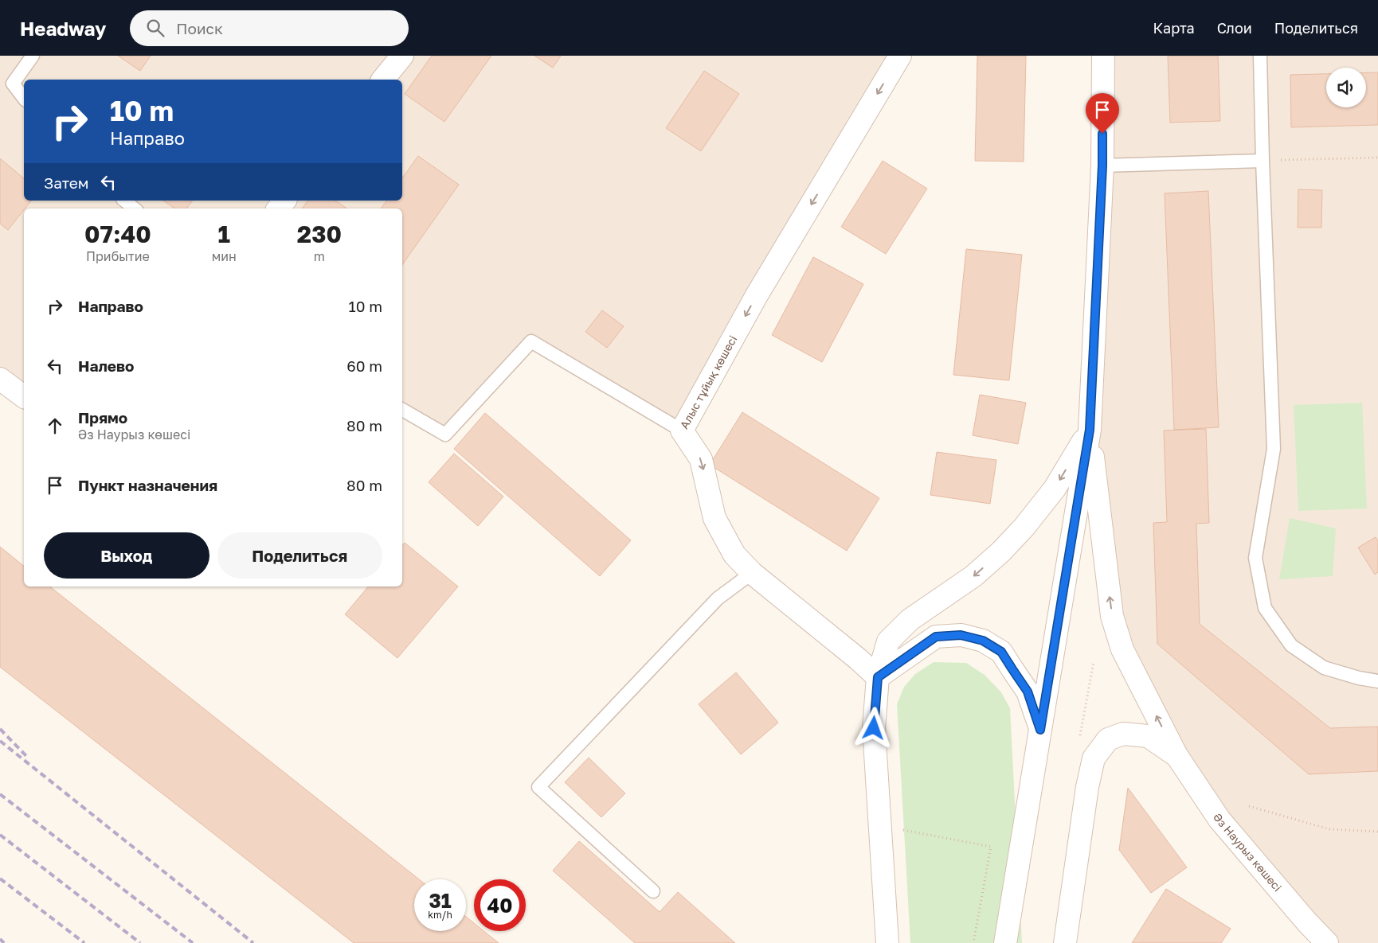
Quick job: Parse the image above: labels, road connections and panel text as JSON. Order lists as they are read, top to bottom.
{
  "streets": {
    "street": ["Алыс тұйық көшесі", "Әз Наурыз көшесі"]
  },
  "one_way": ["Алыс тұйық көшесі"],
  "page": {
    "header": "Headway",
    "search": "Поиск",
    "nav": ["Карта", "Слои", "Поделиться"],
    "turn": ["10 m", "Направо"],
    "then": "Затем",
    "eta": [
      "07:40",
      "Прибытие",
      "1",
      "мин",
      "230",
      "m"
    ],
    "list": [
      {
        "name": "Направо",
        "value": "10 m"
      },
      {
        "name": "Налево",
        "value": "60 m"
      },
      {
        "name": "Прямо",
        "note": "Әз Наурыз көшесі",
        "value": "80 m"
      },
      {
        "name": "Пункт назначения",
        "value": "80 m"
      }
    ],
    "buttons": ["Выход", "Поделиться"],
    "speed": "31 km/h",
    "limit": "40"
  }
}
